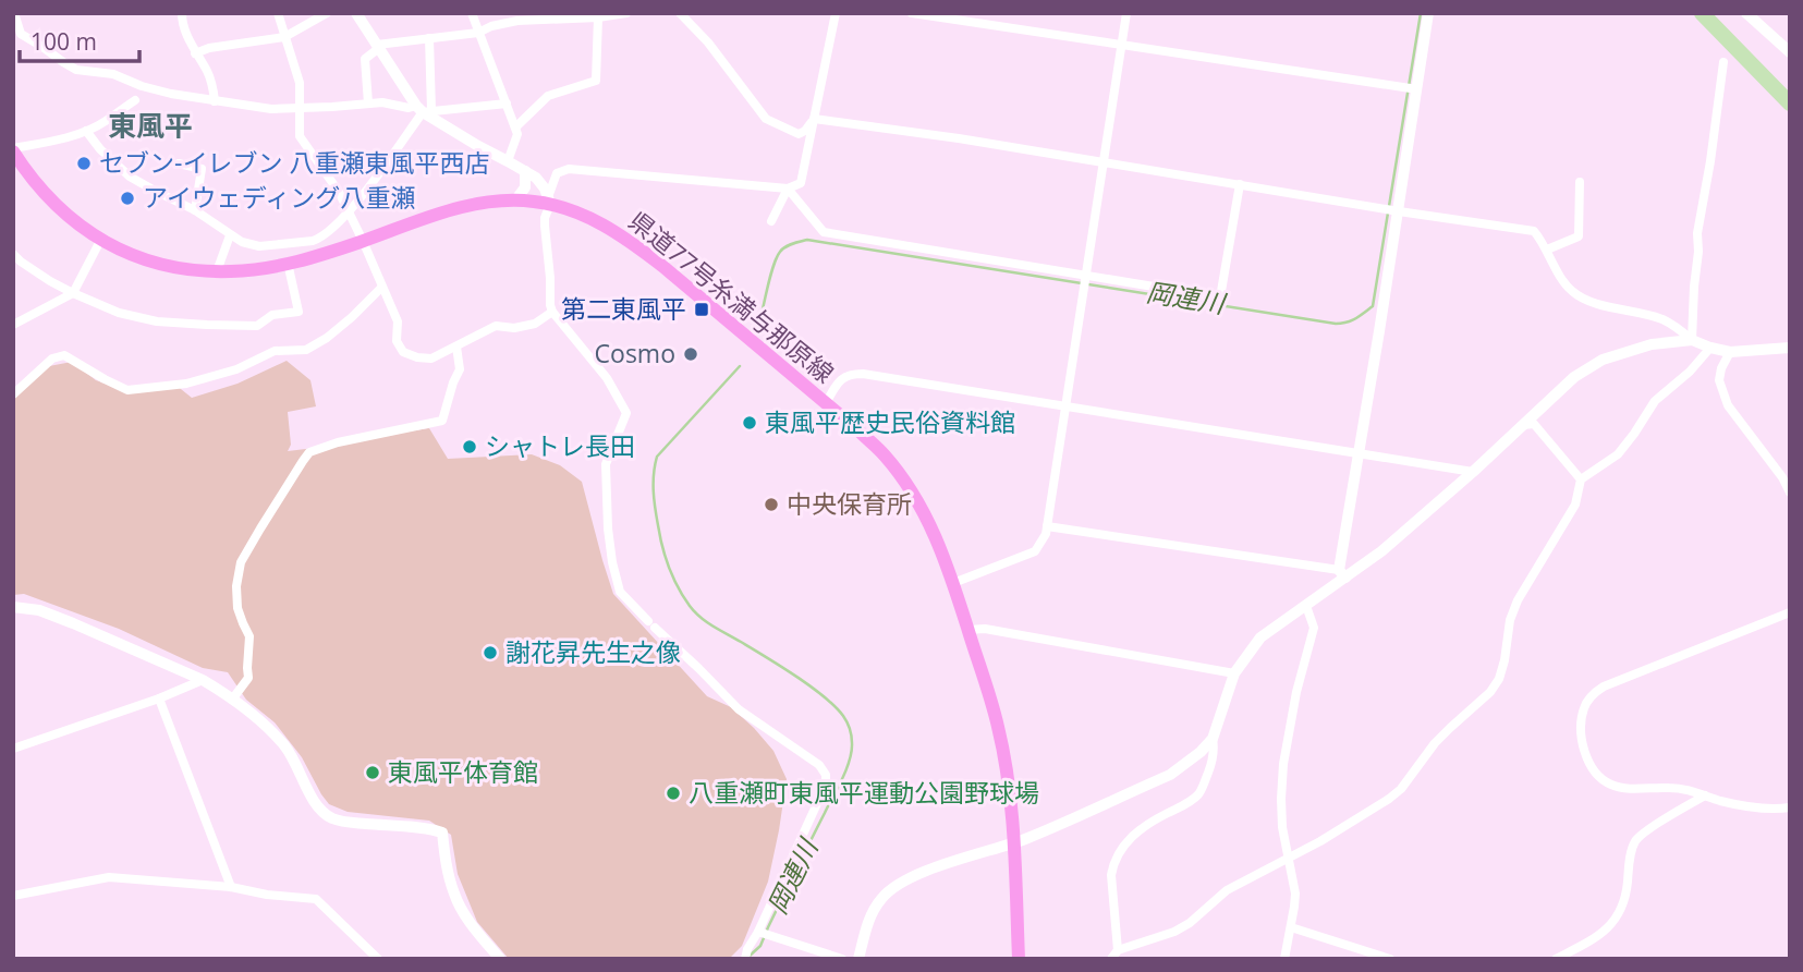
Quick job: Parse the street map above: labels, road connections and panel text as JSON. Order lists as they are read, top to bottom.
{
  "streets": {
    "main road": ["県道77号糸満与那原線"]
  },
  "districts": ["東風平"],
  "water": ["岡連川"],
  "places": {
    "other": [
      "セブン-イレブン 八重瀬東風平西店",
      "アイウェディング八重瀬",
      "Cosmo",
      "東風平歴史民俗資料館",
      "シャトレ長田",
      "中央保育所",
      "謝花昇先生之像",
      "東風平体育館",
      "八重瀬町東風平運動公園野球場"
    ],
    "transit": ["第二東風平"]
  },
  "scale_bar": "100 m"
}
